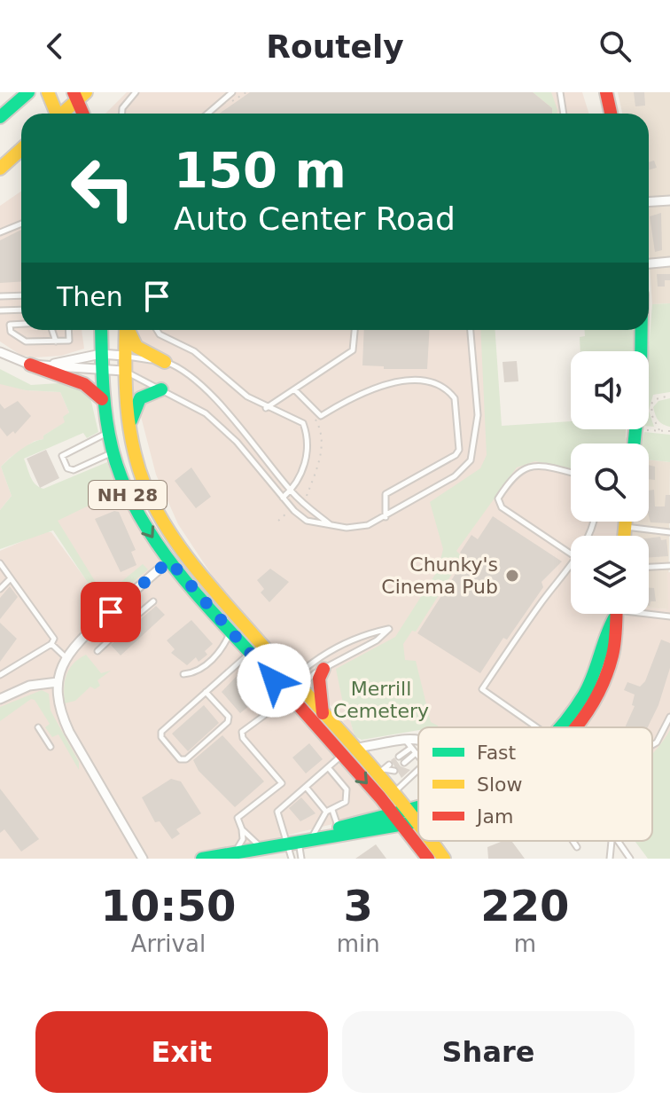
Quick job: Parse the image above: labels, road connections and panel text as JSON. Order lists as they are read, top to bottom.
{
  "streets": {
    "main road": ["NH 28"]
  },
  "parks": ["Merrill Cemetery"],
  "places": ["Chunky's Cinema Pub"],
  "legend": ["Fast", "Slow", "Jam"],
  "page": {
    "header": "Routely",
    "turn": ["150 m", "Auto Center Road"],
    "then": "Then",
    "eta": [
      "10:50",
      "Arrival",
      "3",
      "min",
      "220",
      "m"
    ],
    "buttons": ["Exit", "Share"]
  }
}
